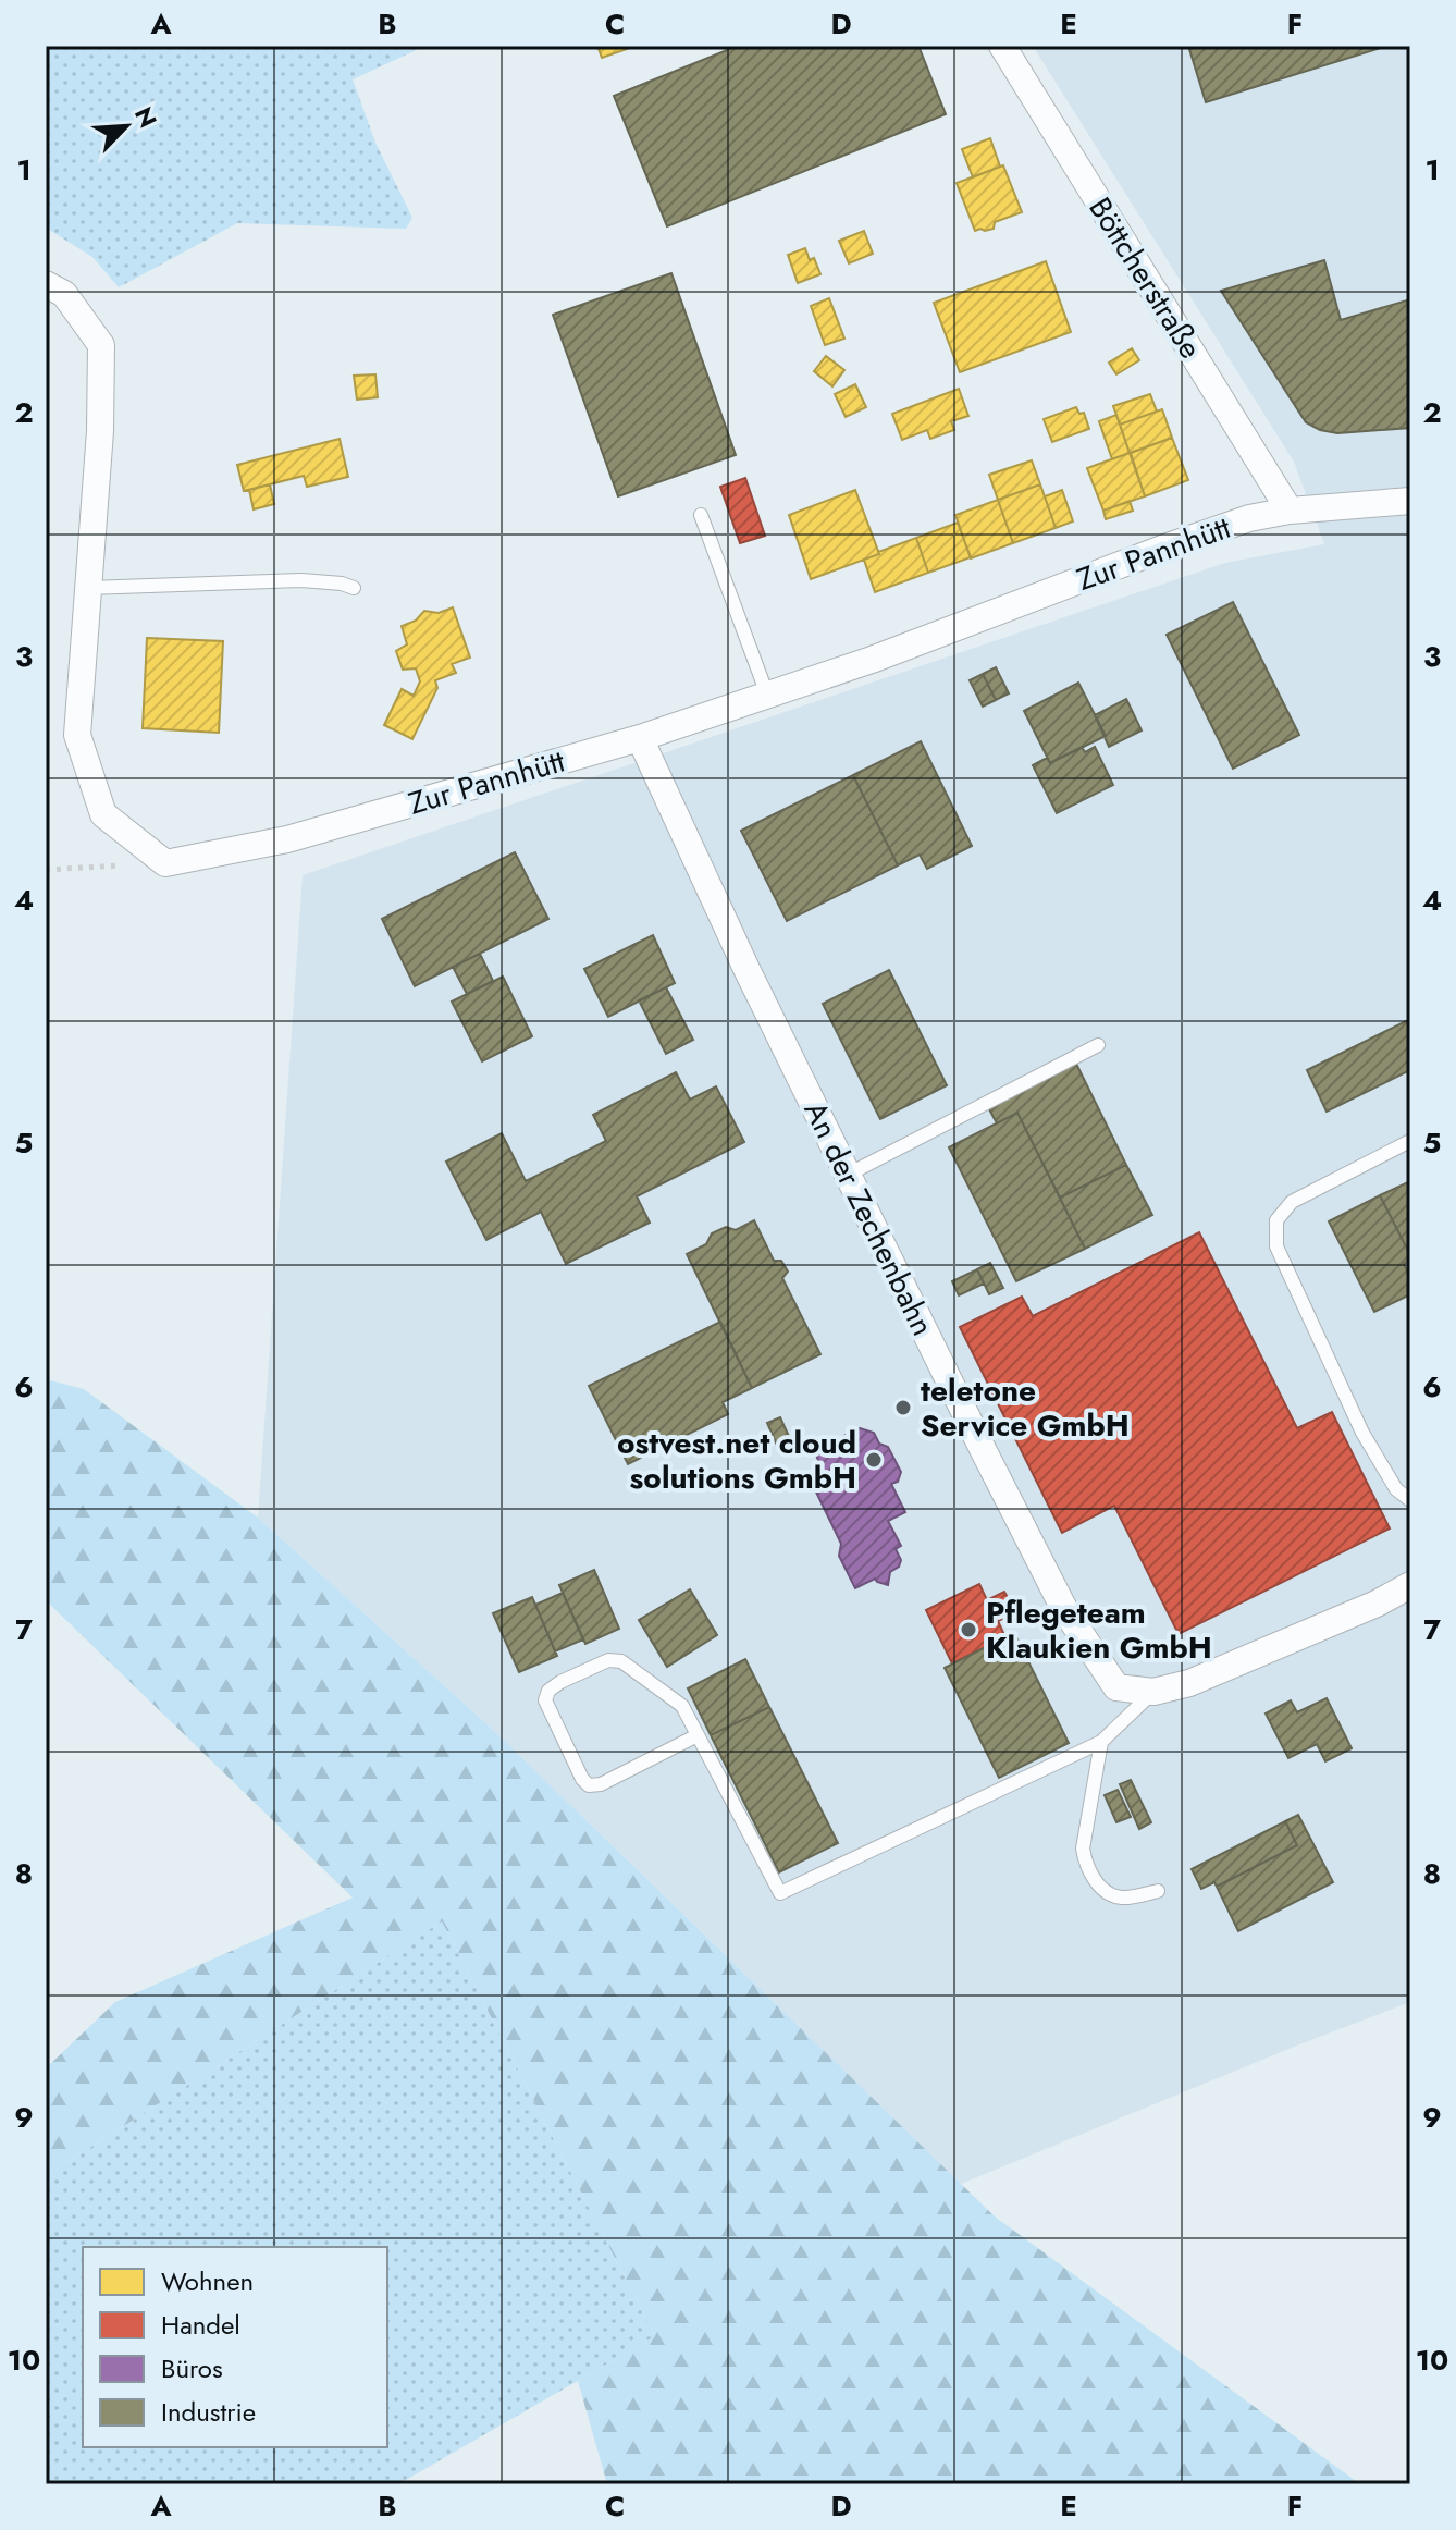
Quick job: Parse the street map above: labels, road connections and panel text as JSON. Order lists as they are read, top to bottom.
{
  "streets": {
    "street": ["Böttcherstraße", "Zur Pannhütt", "An der Zechenbahn"]
  },
  "crossings": [
    ["Böttcherstraße", "Zur Pannhütt"],
    ["Zur Pannhütt", "An der Zechenbahn"]
  ],
  "places": ["teletone Service GmbH", "ostvest.net cloud solutions GmbH", "Pflegeteam Klaukien GmbH"],
  "legend": [
    "Wohnen",
    "Handel",
    "Büros",
    "Industrie"
  ],
  "north": "top right",
  "grid": {
    "columns": [
      "A",
      "B",
      "C",
      "D",
      "E",
      "F"
    ],
    "rows": [
      "1",
      "2",
      "3",
      "4",
      "5",
      "6",
      "7",
      "8",
      "9",
      "10"
    ]
  }
}
